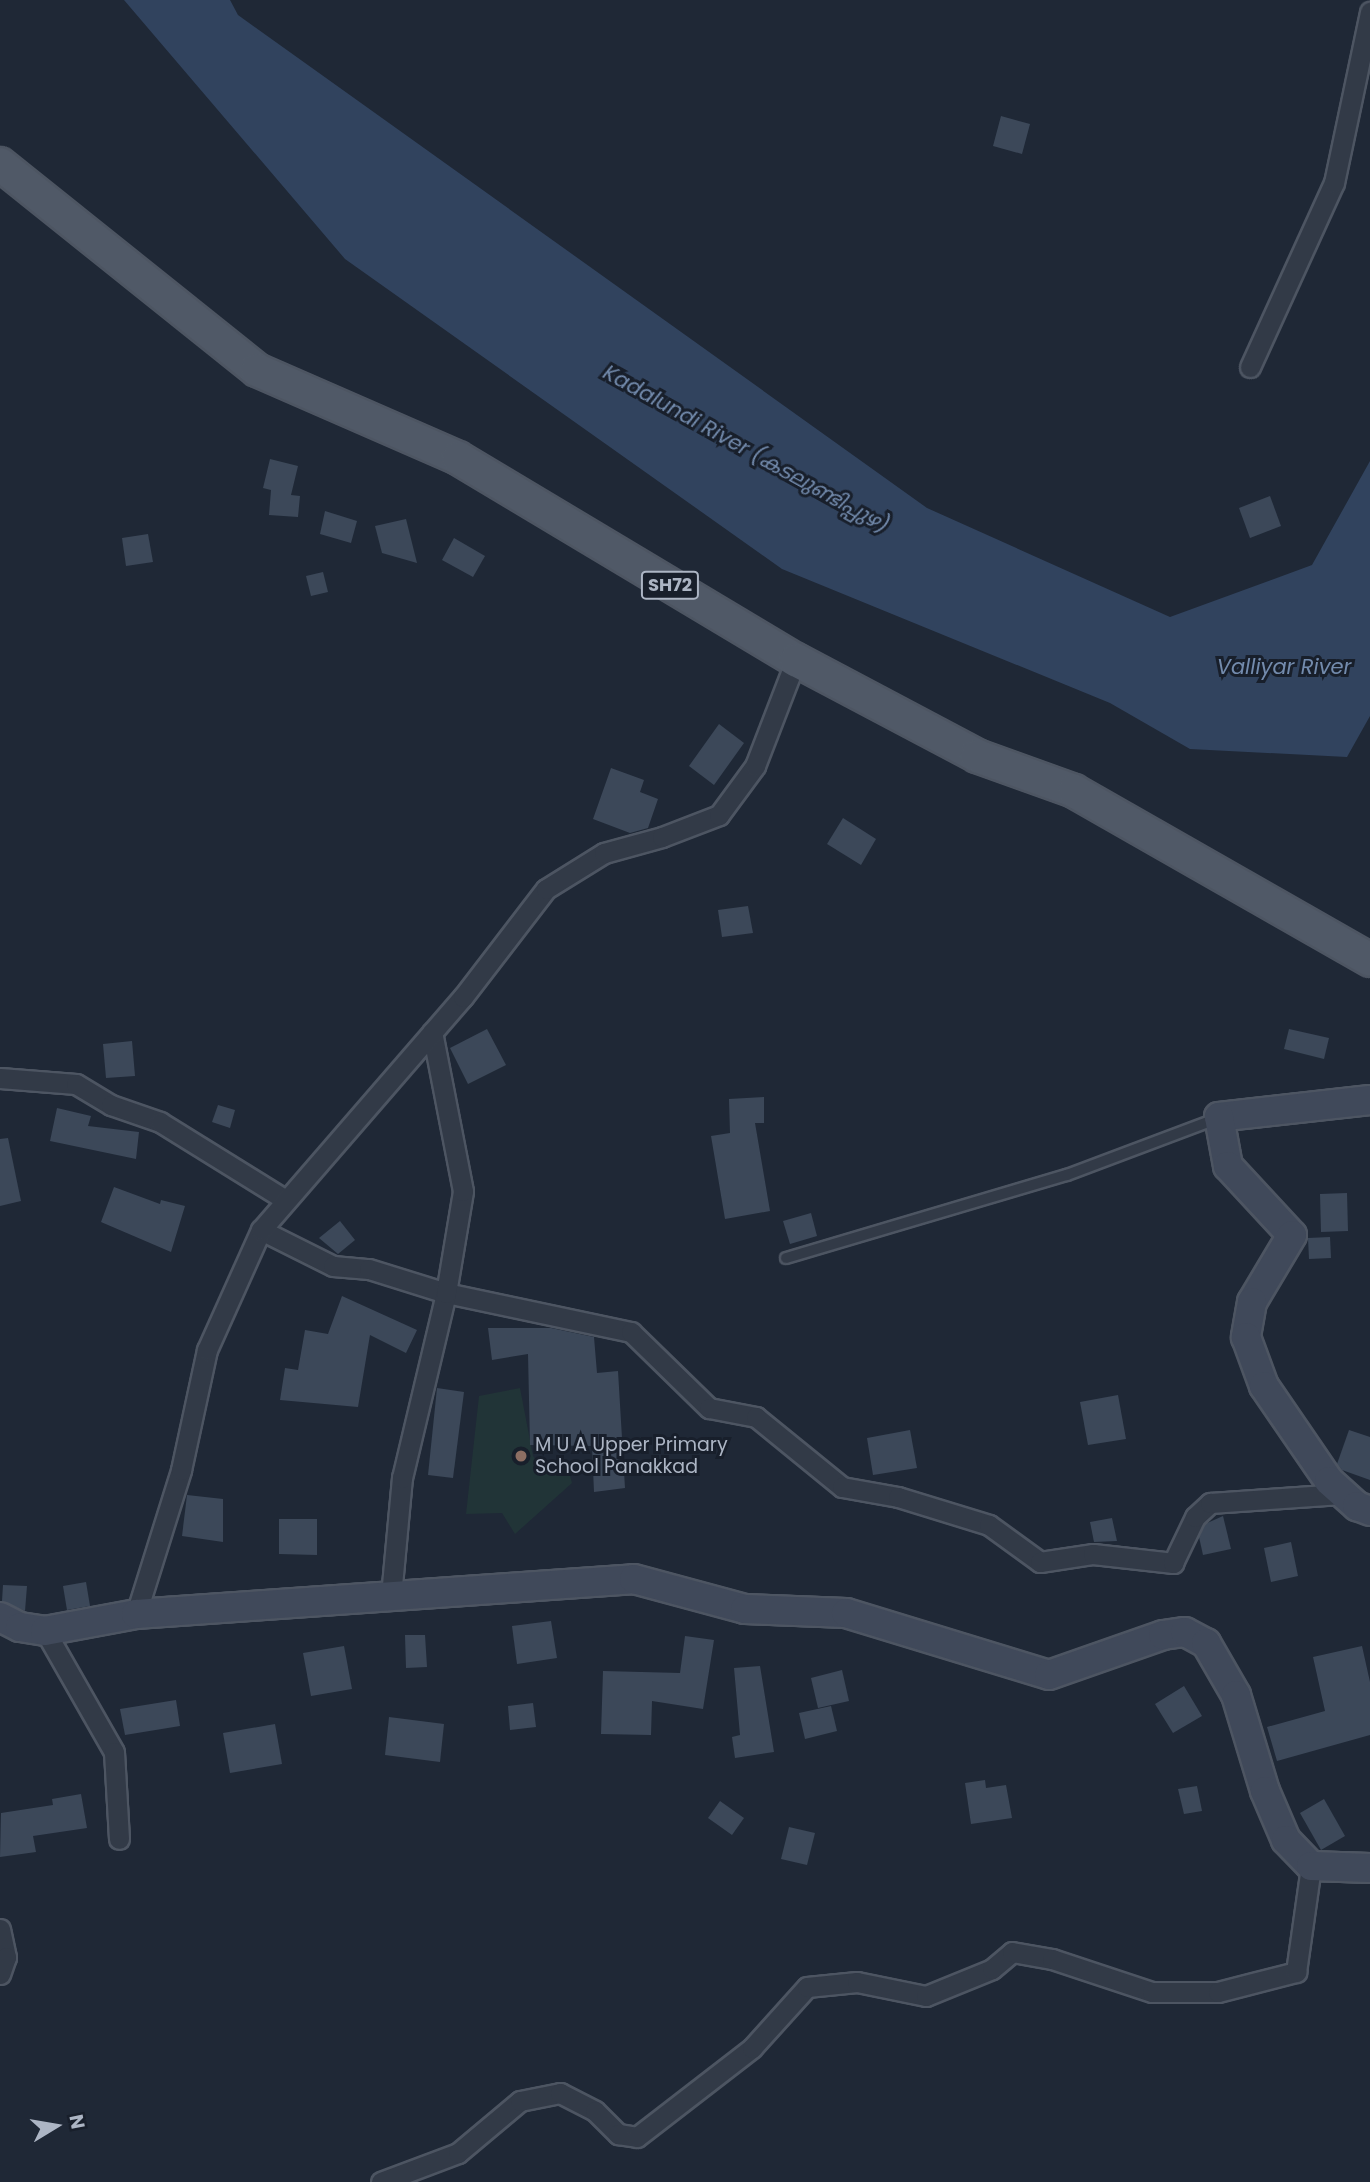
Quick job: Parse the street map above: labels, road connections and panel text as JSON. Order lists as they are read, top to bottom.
{
  "streets": {
    "main road": ["SH72"]
  },
  "water": ["Kadalundi River (കടലുണ്ടിപ്പുഴ)", "Valliyar River"],
  "places": ["M U A Upper Primary School Panakkad"],
  "north": "right"
}
